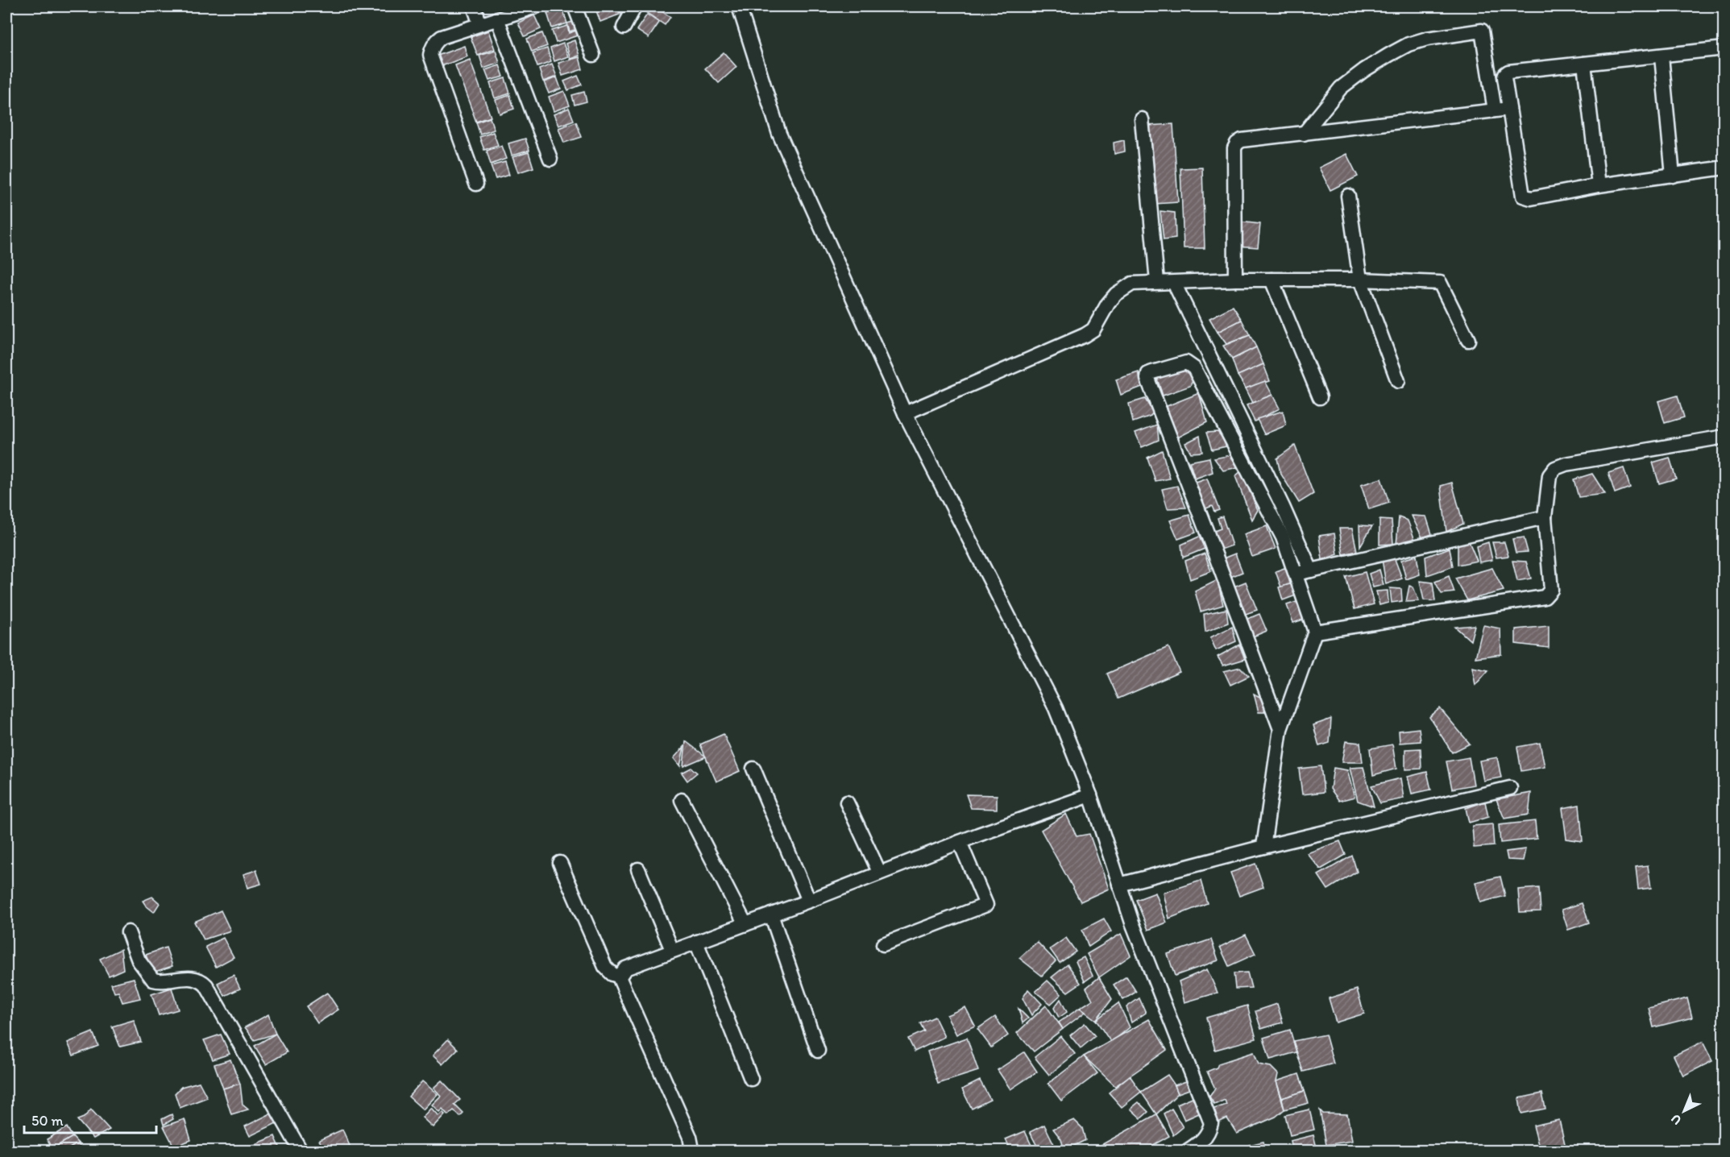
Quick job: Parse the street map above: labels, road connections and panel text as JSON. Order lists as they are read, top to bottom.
{
  "scale_bar": "50 m",
  "north": "bottom left"
}
